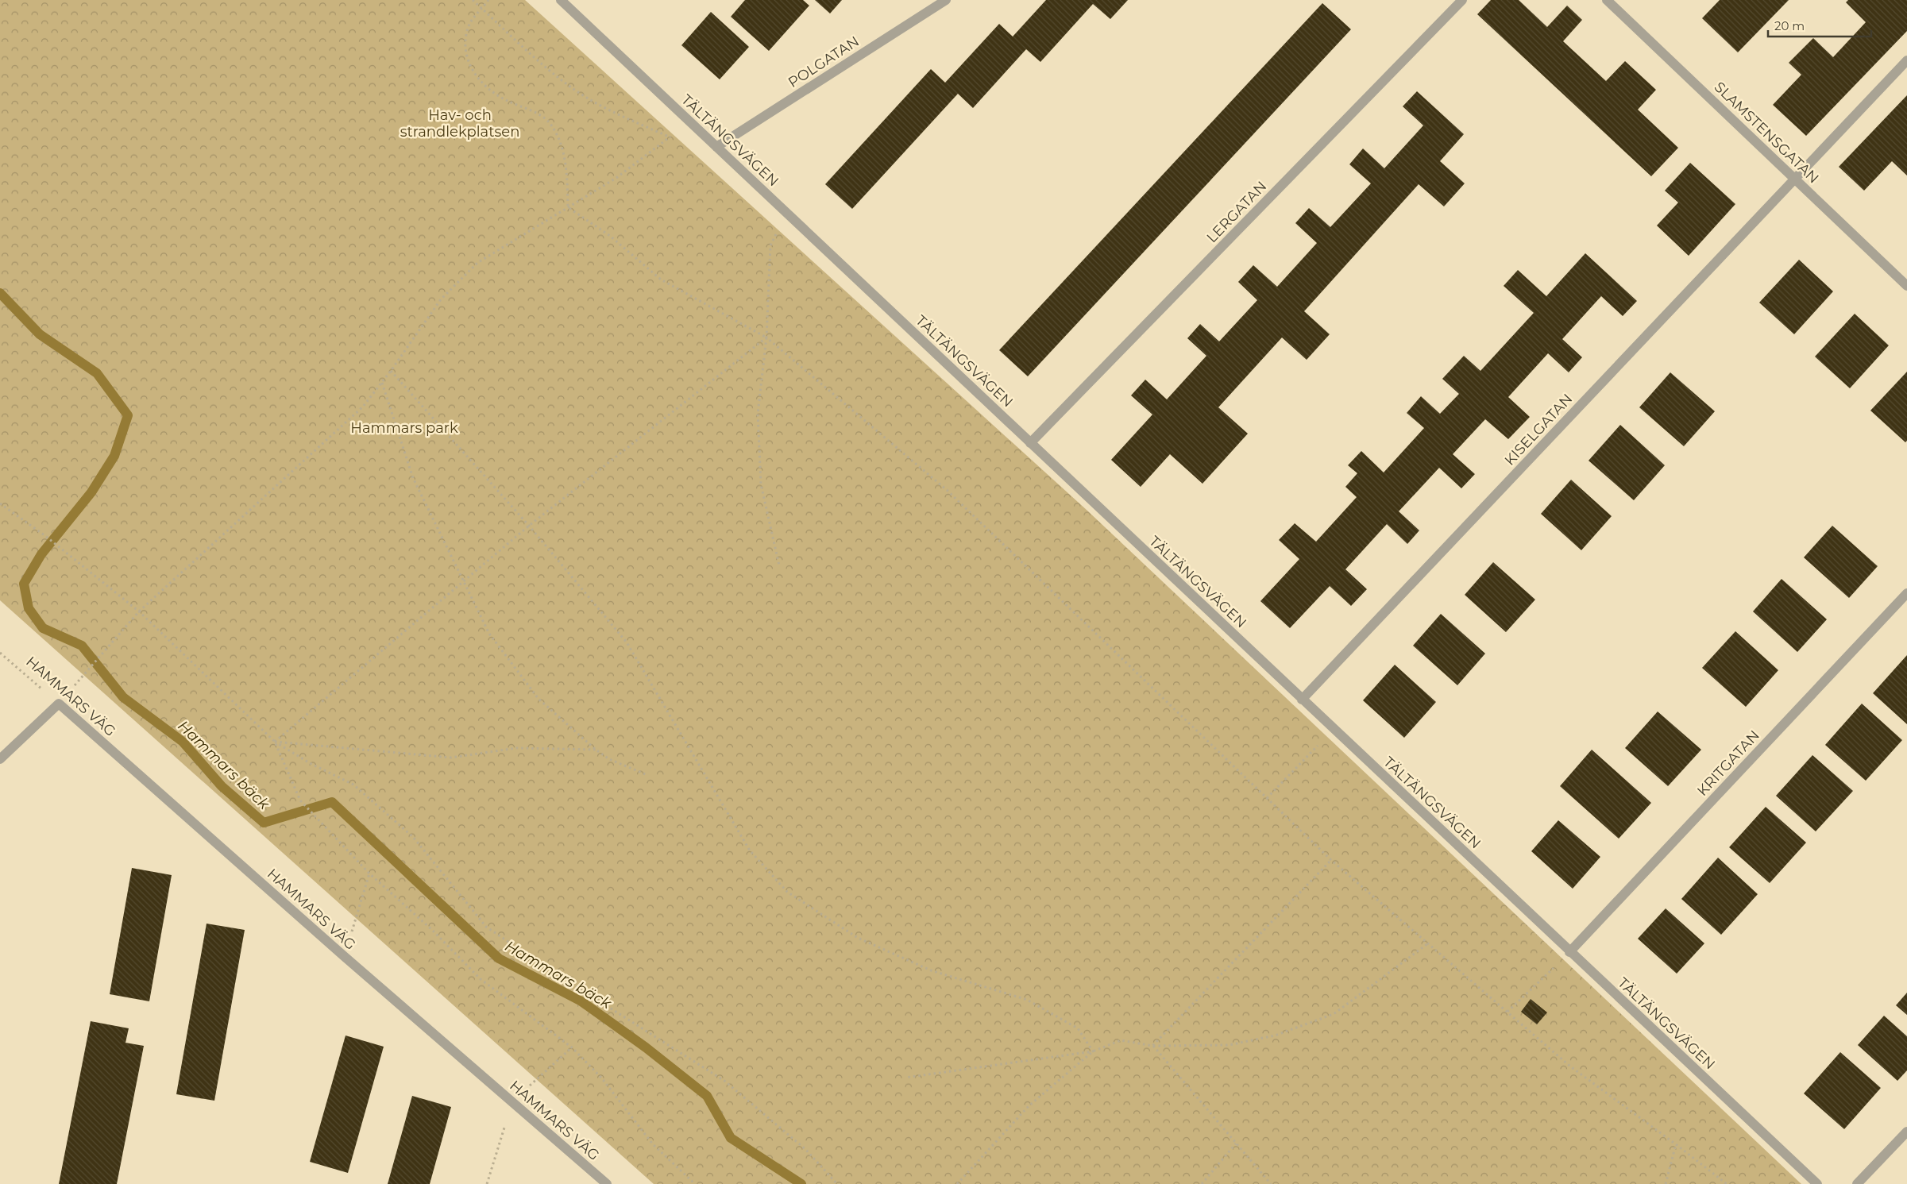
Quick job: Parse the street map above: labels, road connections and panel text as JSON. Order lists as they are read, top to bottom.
{
  "streets": {
    "street": [
      "POLGATAN",
      "SLAMSTENSGATAN",
      "TÄLTÄNGSVÄGEN",
      "LERGATAN",
      "KISELGATAN",
      "HAMMARS VÄG",
      "KRITGATAN"
    ]
  },
  "crossings": [
    ["POLGATAN", "TÄLTÄNGSVÄGEN"],
    ["SLAMSTENSGATAN", "KISELGATAN"],
    ["TÄLTÄNGSVÄGEN", "LERGATAN"],
    ["TÄLTÄNGSVÄGEN", "KISELGATAN"],
    ["TÄLTÄNGSVÄGEN", "KRITGATAN"]
  ],
  "water": ["Hammars bäck"],
  "parks": ["Hav- och strandlekplatsen", "Hammars park"],
  "scale_bar": "20 m"
}
